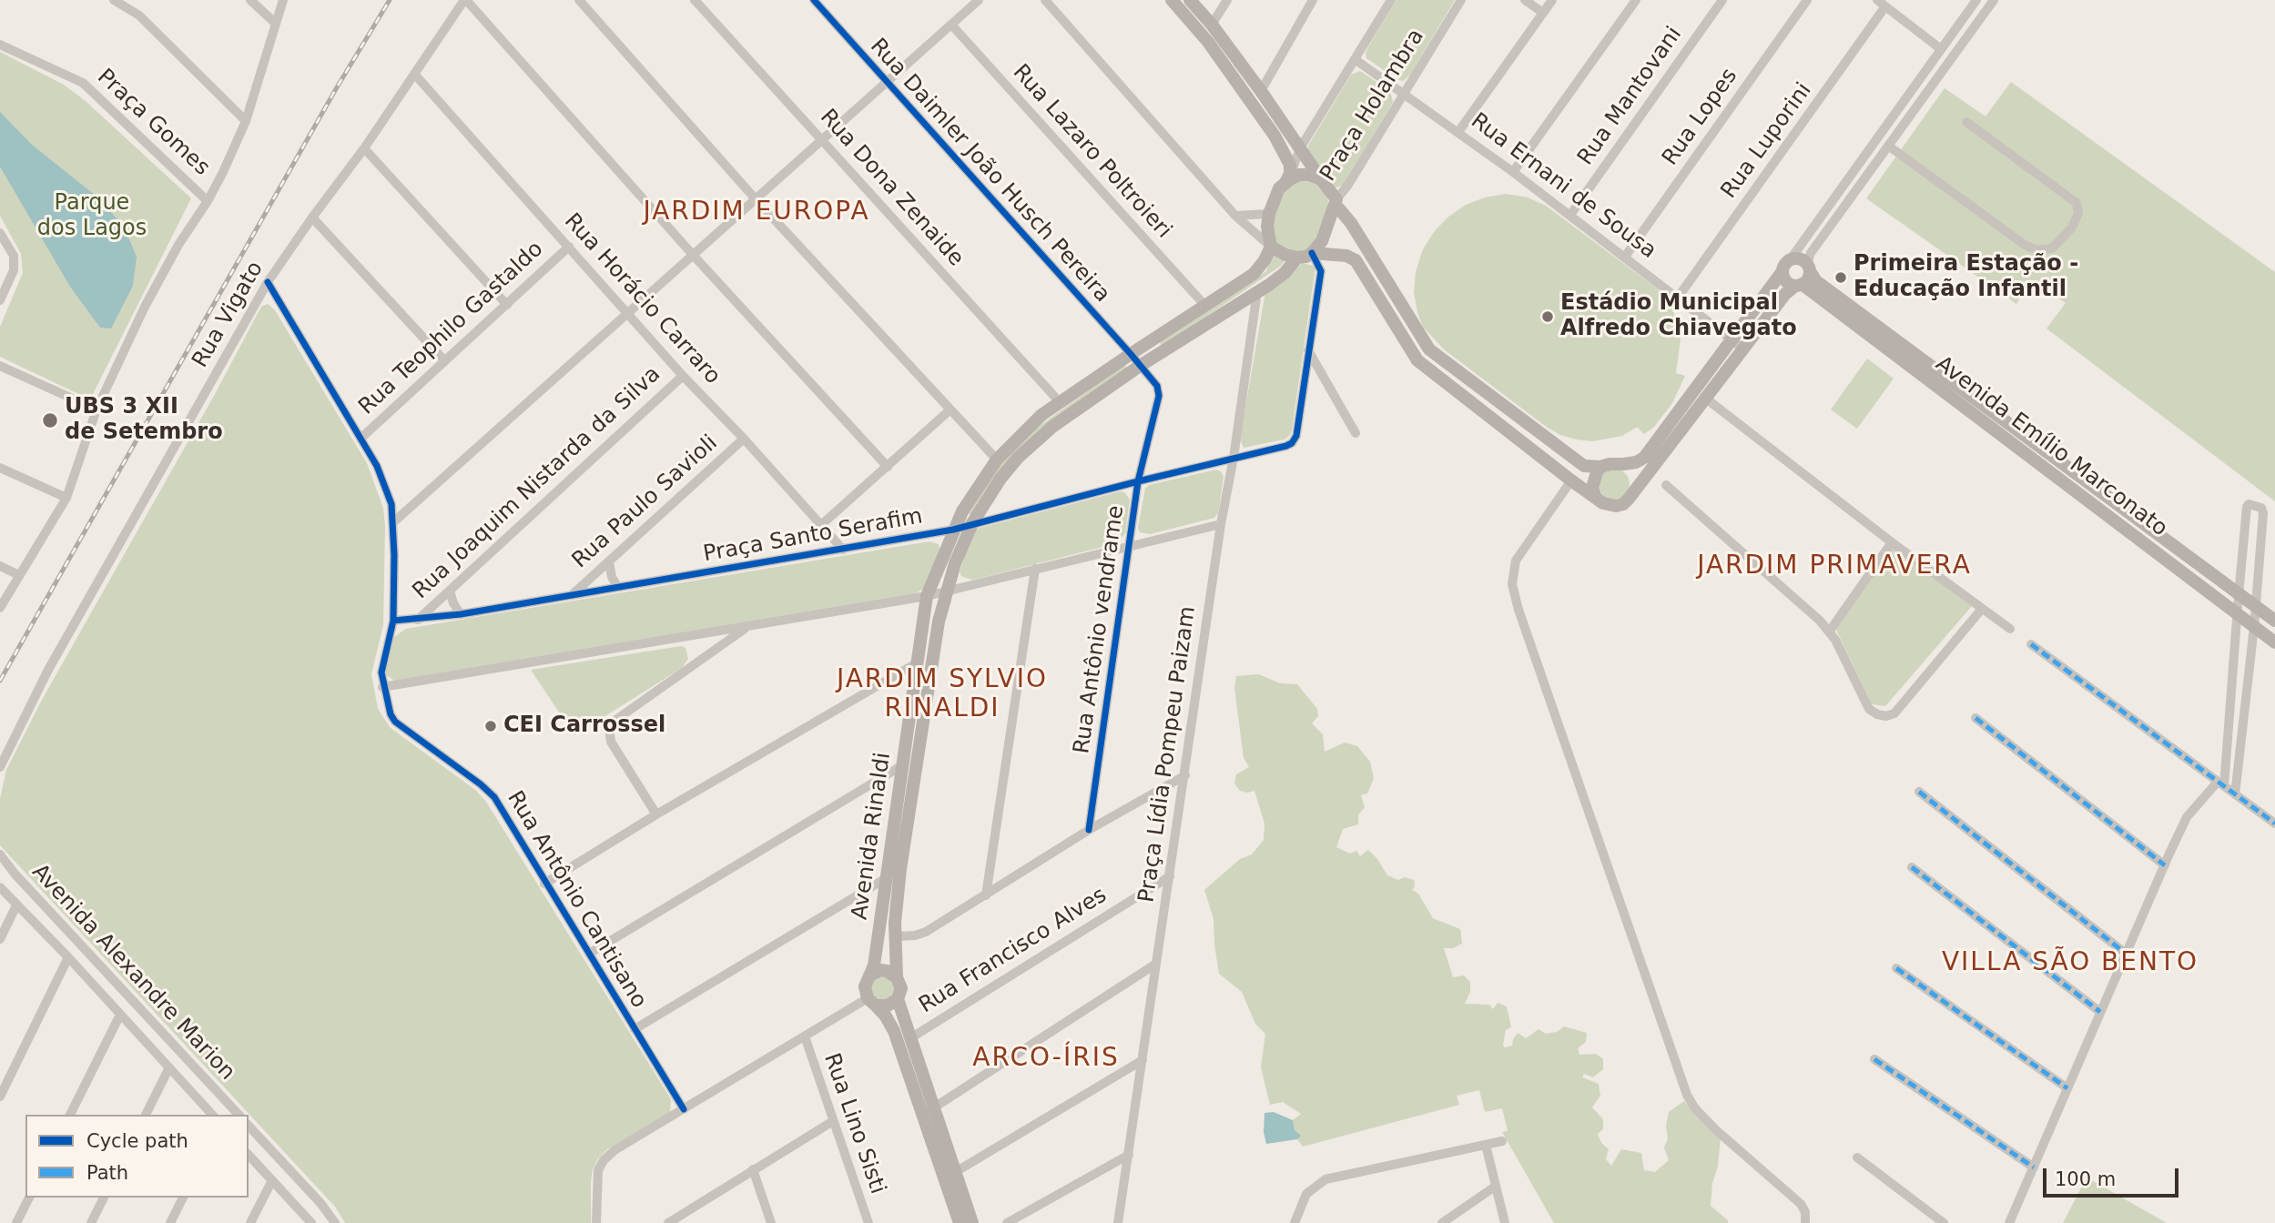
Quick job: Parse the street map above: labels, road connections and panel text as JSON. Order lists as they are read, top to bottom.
{
  "streets": {
    "main road": ["Avenida Emílio Marconato", "Avenida Rinaldi"],
    "street": [
      "Rua Mantovani",
      "Praça Holambra",
      "Rua Lopes",
      "Praça Gomes",
      "Rua Luporini",
      "Rua Lazaro Poltroieri",
      "Rua Daimler João Husch Pereira",
      "Rua Ernani de Sousa",
      "Rua Dona Zenaide",
      "Rua Horácio Carraro",
      "Rua Vigato",
      "Rua Teophilo Gastaldo",
      "Rua Joaquim Nistarda da Silva",
      "Rua Paulo Savioli",
      "Praça Santo Serafim",
      "Rua Antônio vendrame",
      "Praça Lídia Pompeu Paizam",
      "Rua Antônio Cantisano",
      "Rua Francisco Alves",
      "Avenida Alexandre Marion",
      "Rua Lino Sisti"
    ]
  },
  "crossings": [
    ["Rua Mantovani", "Rua Ernani de Sousa"],
    ["Praça Holambra", "Rua Ernani de Sousa"],
    ["Praça Holambra", "Avenida Rinaldi"],
    ["Rua Lopes", "Rua Ernani de Sousa"],
    ["Rua Luporini", "Rua Ernani de Sousa"],
    ["Rua Lazaro Poltroieri", "Avenida Rinaldi"],
    ["Rua Daimler João Husch Pereira", "Rua Antônio vendrame"],
    ["Rua Daimler João Husch Pereira", "Avenida Rinaldi"],
    ["Rua Dona Zenaide", "Avenida Rinaldi"],
    ["Rua Horácio Carraro", "Rua Vigato"],
    ["Rua Horácio Carraro", "Rua Teophilo Gastaldo"],
    ["Rua Horácio Carraro", "Rua Joaquim Nistarda da Silva"],
    ["Rua Horácio Carraro", "Rua Paulo Savioli"],
    ["Rua Horácio Carraro", "Praça Santo Serafim"],
    ["Rua Vigato", "Rua Antônio Cantisano"],
    ["Rua Teophilo Gastaldo", "Rua Antônio Cantisano"],
    ["Rua Joaquim Nistarda da Silva", "Praça Santo Serafim"],
    ["Rua Paulo Savioli", "Praça Santo Serafim"],
    ["Praça Santo Serafim", "Rua Antônio vendrame"],
    ["Praça Santo Serafim", "Praça Lídia Pompeu Paizam"],
    ["Praça Santo Serafim", "Avenida Rinaldi"],
    ["Praça Santo Serafim", "Rua Antônio Cantisano"],
    ["Rua Antônio vendrame", "Avenida Rinaldi"],
    ["Praça Lídia Pompeu Paizam", "Avenida Rinaldi"],
    ["Praça Lídia Pompeu Paizam", "Rua Francisco Alves"]
  ],
  "districts": [
    "JARDIM EUROPA",
    "JARDIM PRIMAVERA",
    "JARDIM SYLVIO RINALDI",
    "VILLA SÃO BENTO",
    "ARCO-ÍRIS"
  ],
  "parks": ["Parque dos Lagos"],
  "places": [
    "Primeira Estação - Educação Infantil",
    "Estádio Municipal Alfredo Chiavegato",
    "UBS 3 XII de Setembro",
    "CEI Carrossel"
  ],
  "legend": ["Cycle path", "Path"],
  "scale_bar": "100 m"
}
